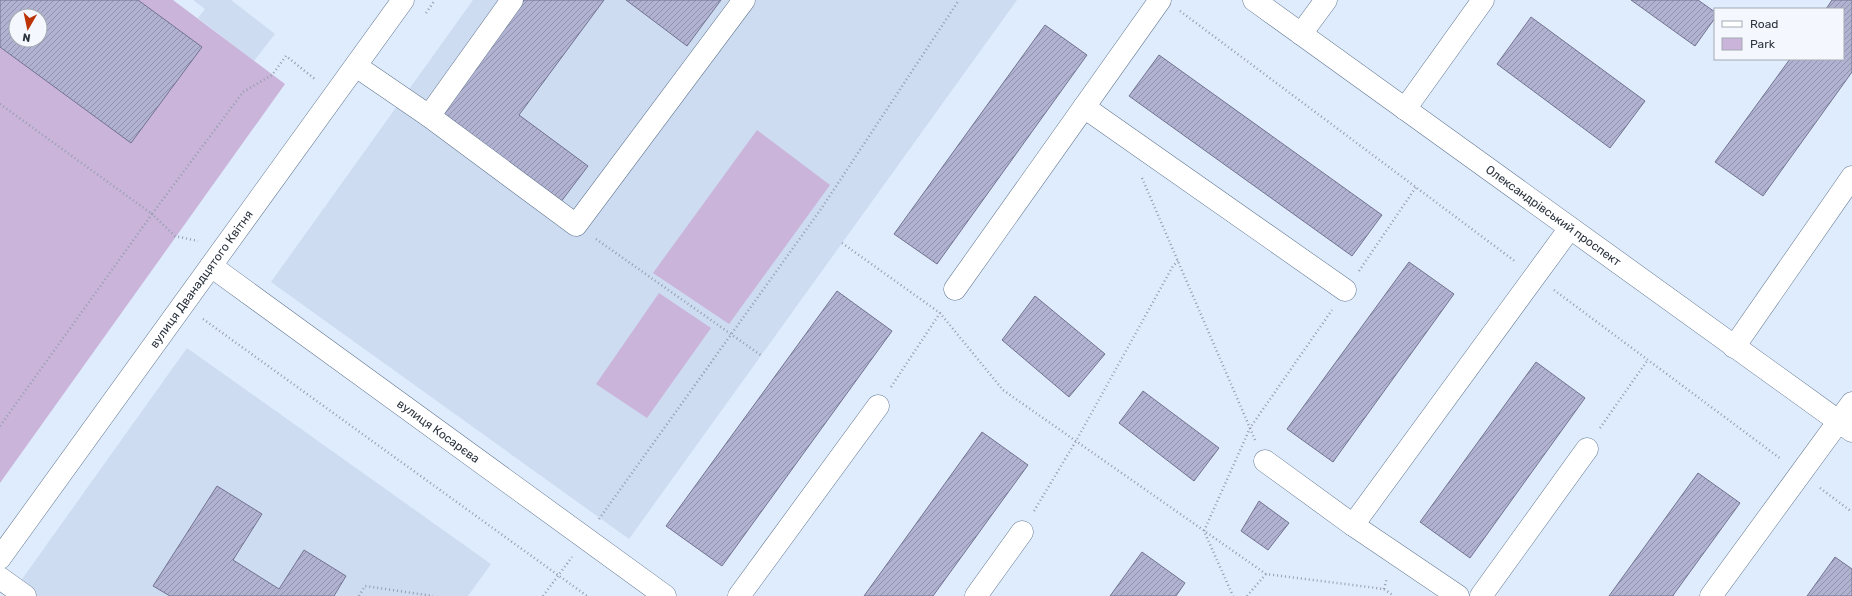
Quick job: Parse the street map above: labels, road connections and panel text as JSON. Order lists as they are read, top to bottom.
{
  "streets": {
    "street": ["Олександрівський проспект", "вулиця Дванадцятого Квітня", "вулиця Косарєва"]
  },
  "crossings": [
    ["вулиця Дванадцятого Квітня", "вулиця Косарєва"]
  ],
  "legend": ["Road", "Park"],
  "north": "bottom"
}
